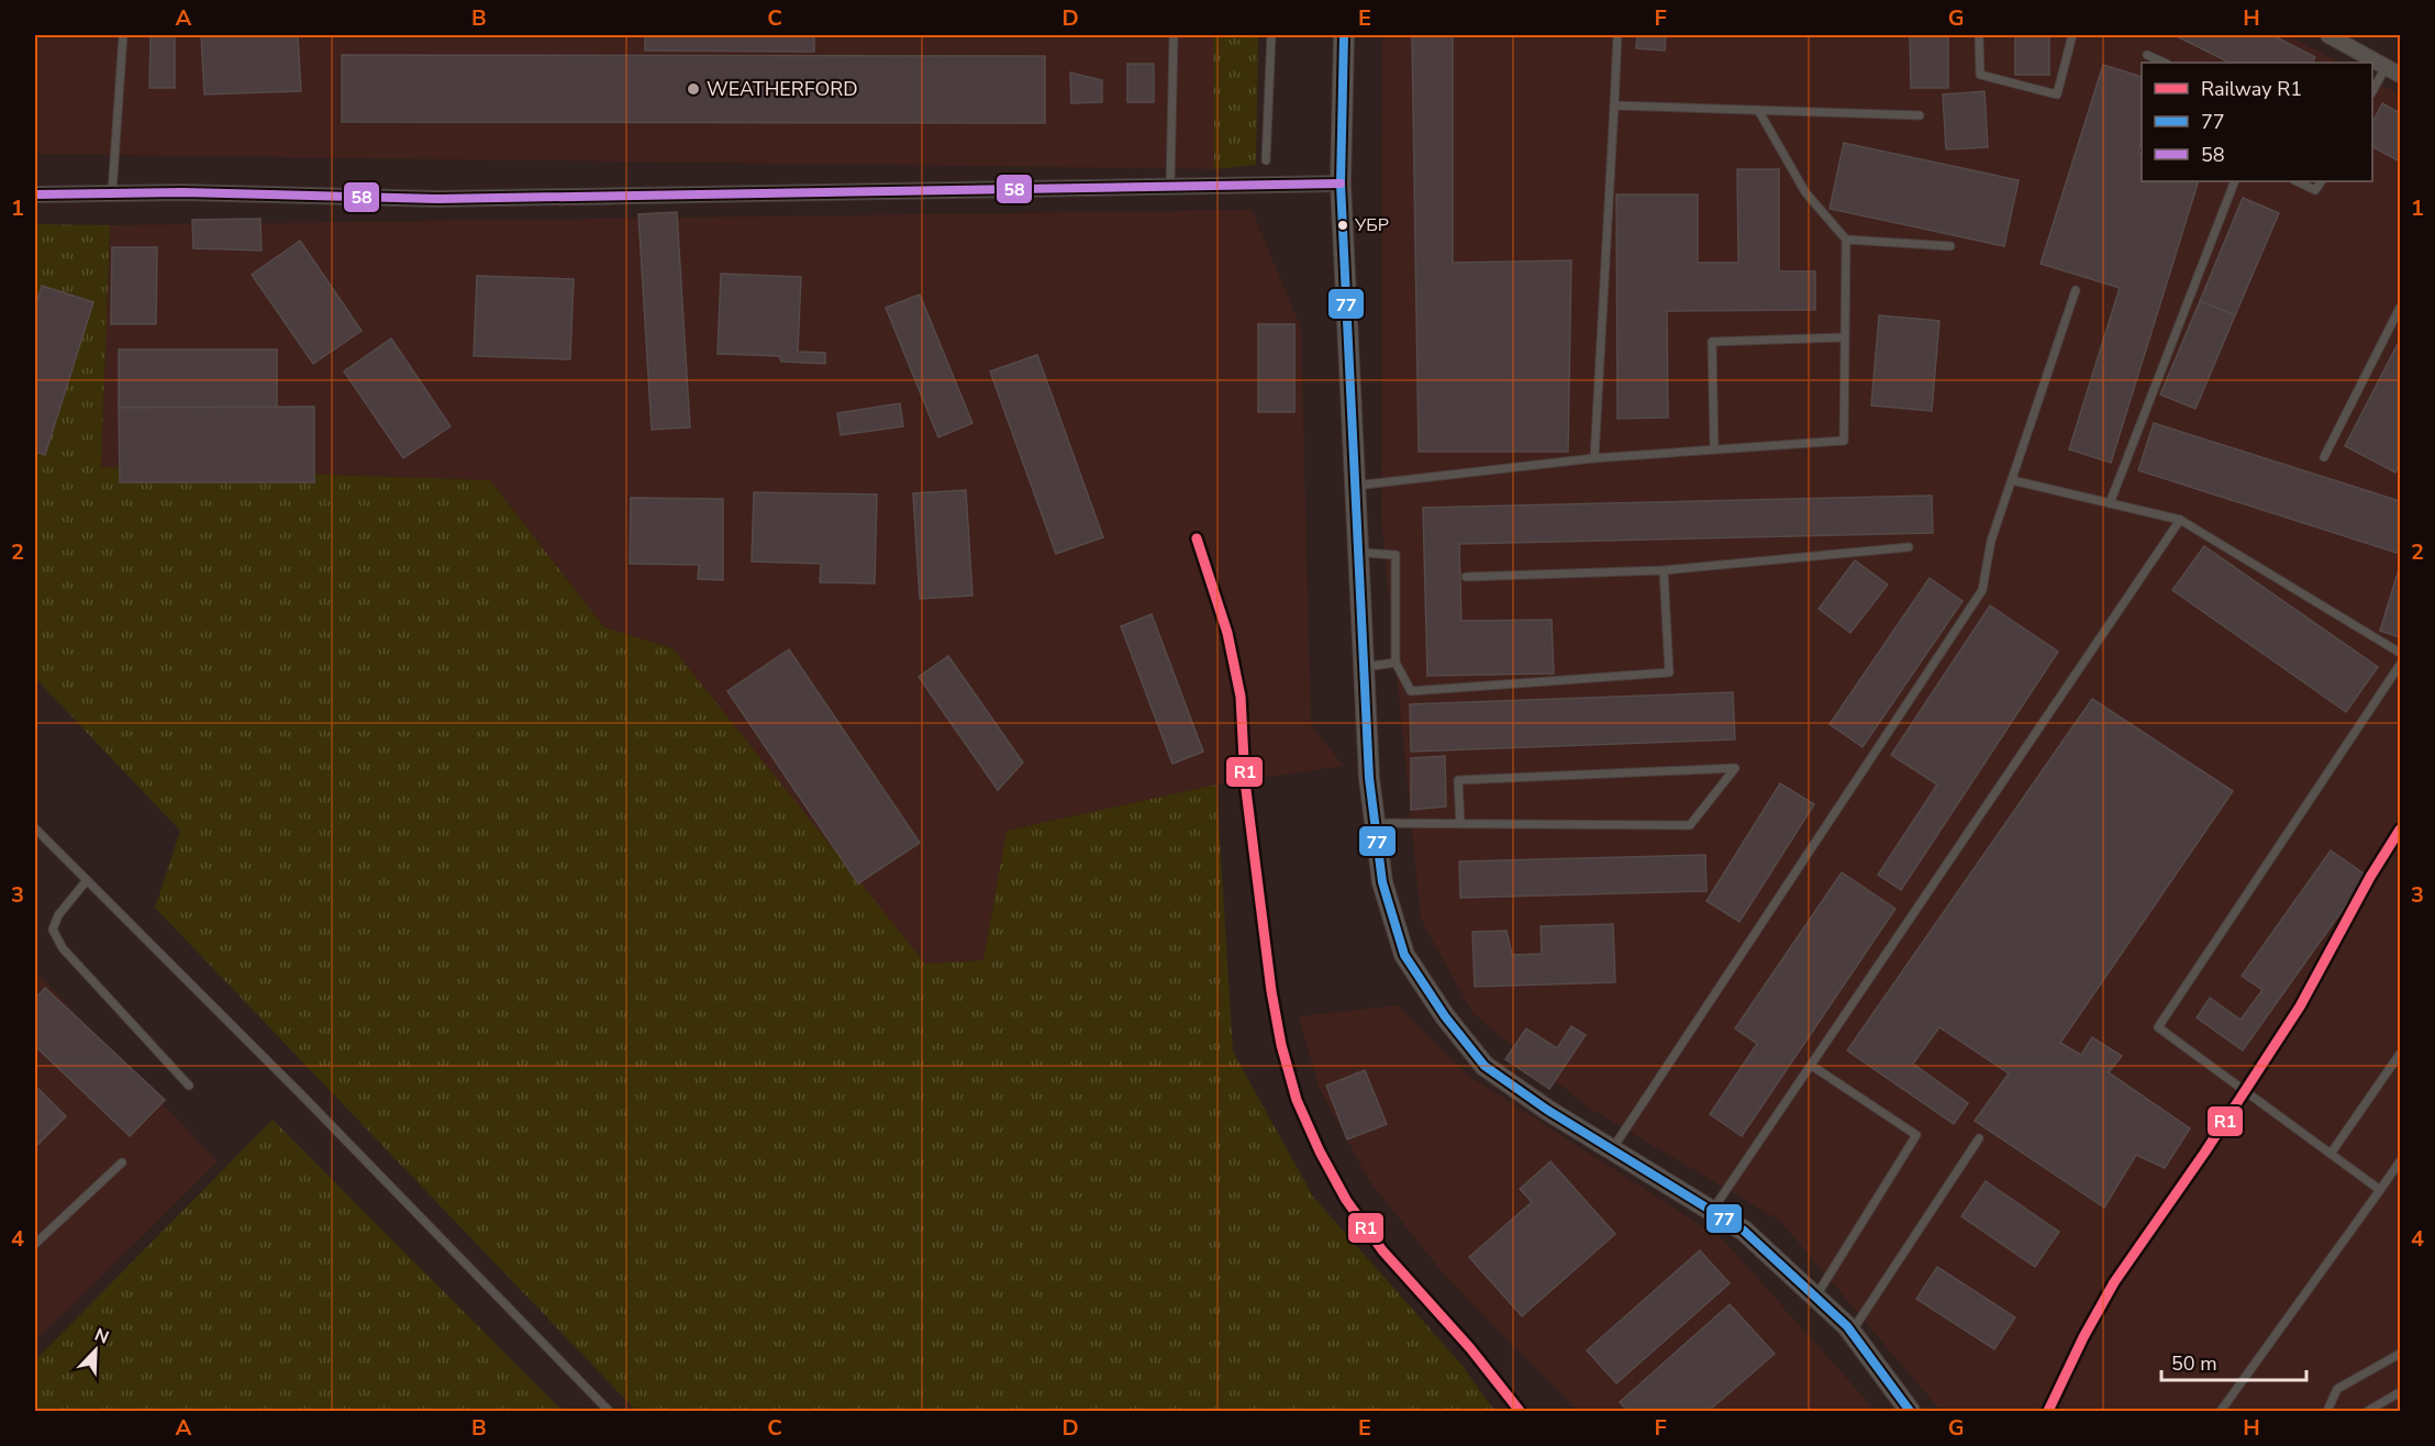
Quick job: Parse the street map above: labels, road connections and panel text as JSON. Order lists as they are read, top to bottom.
{
  "places": ["WEATHERFORD", "УБР"],
  "lines": ["transit line 77", "transit line 58", "rail line R1"],
  "legend": ["Railway R1", "77", "58"],
  "scale_bar": "50 m",
  "north": "top right",
  "grid": {
    "columns": [
      "A",
      "B",
      "C",
      "D",
      "E",
      "F",
      "G",
      "H"
    ],
    "rows": [
      "1",
      "2",
      "3",
      "4"
    ]
  }
}
